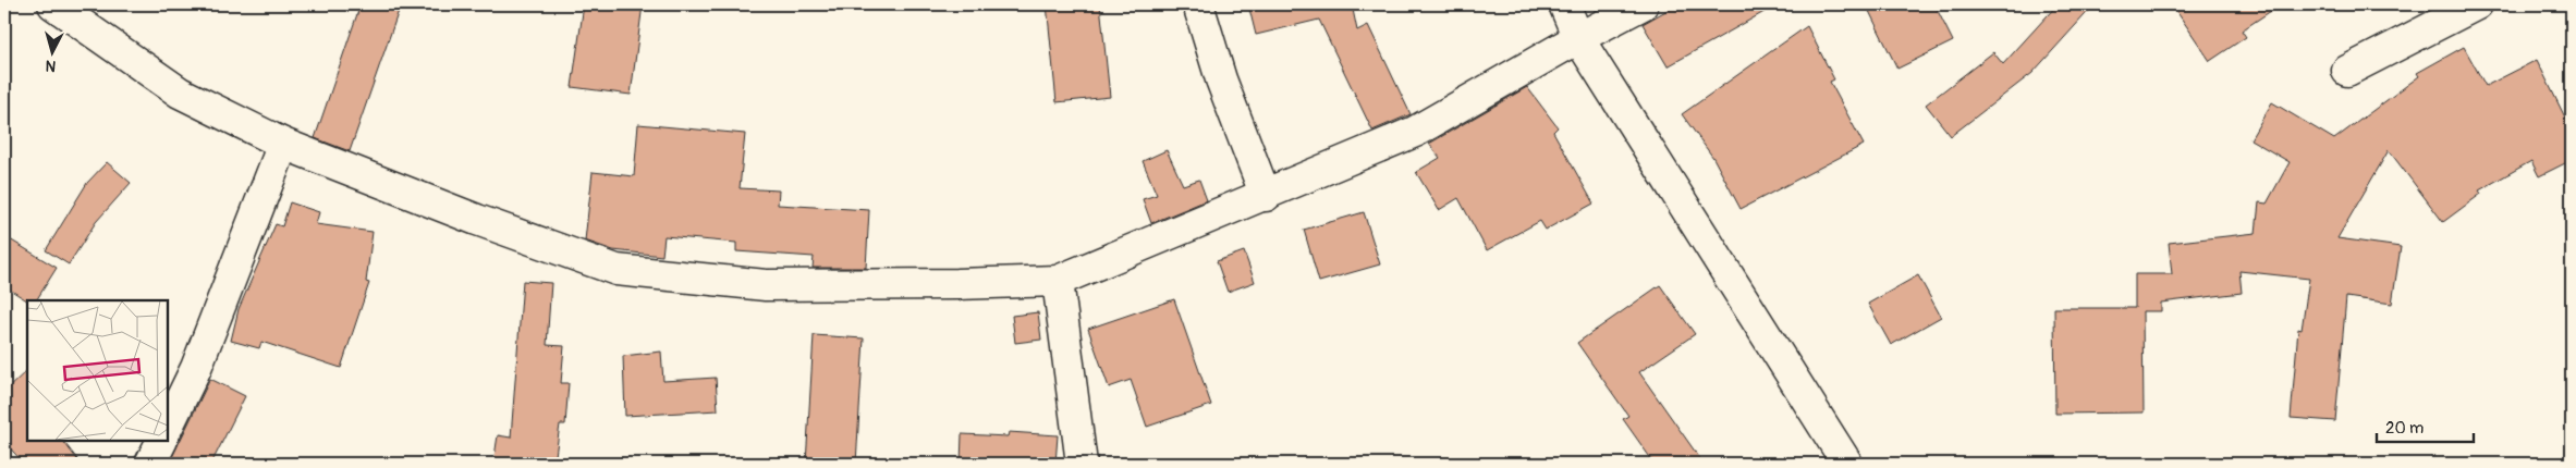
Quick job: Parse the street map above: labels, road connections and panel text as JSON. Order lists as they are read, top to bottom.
{
  "scale_bar": "20 m",
  "north": "bottom"
}
